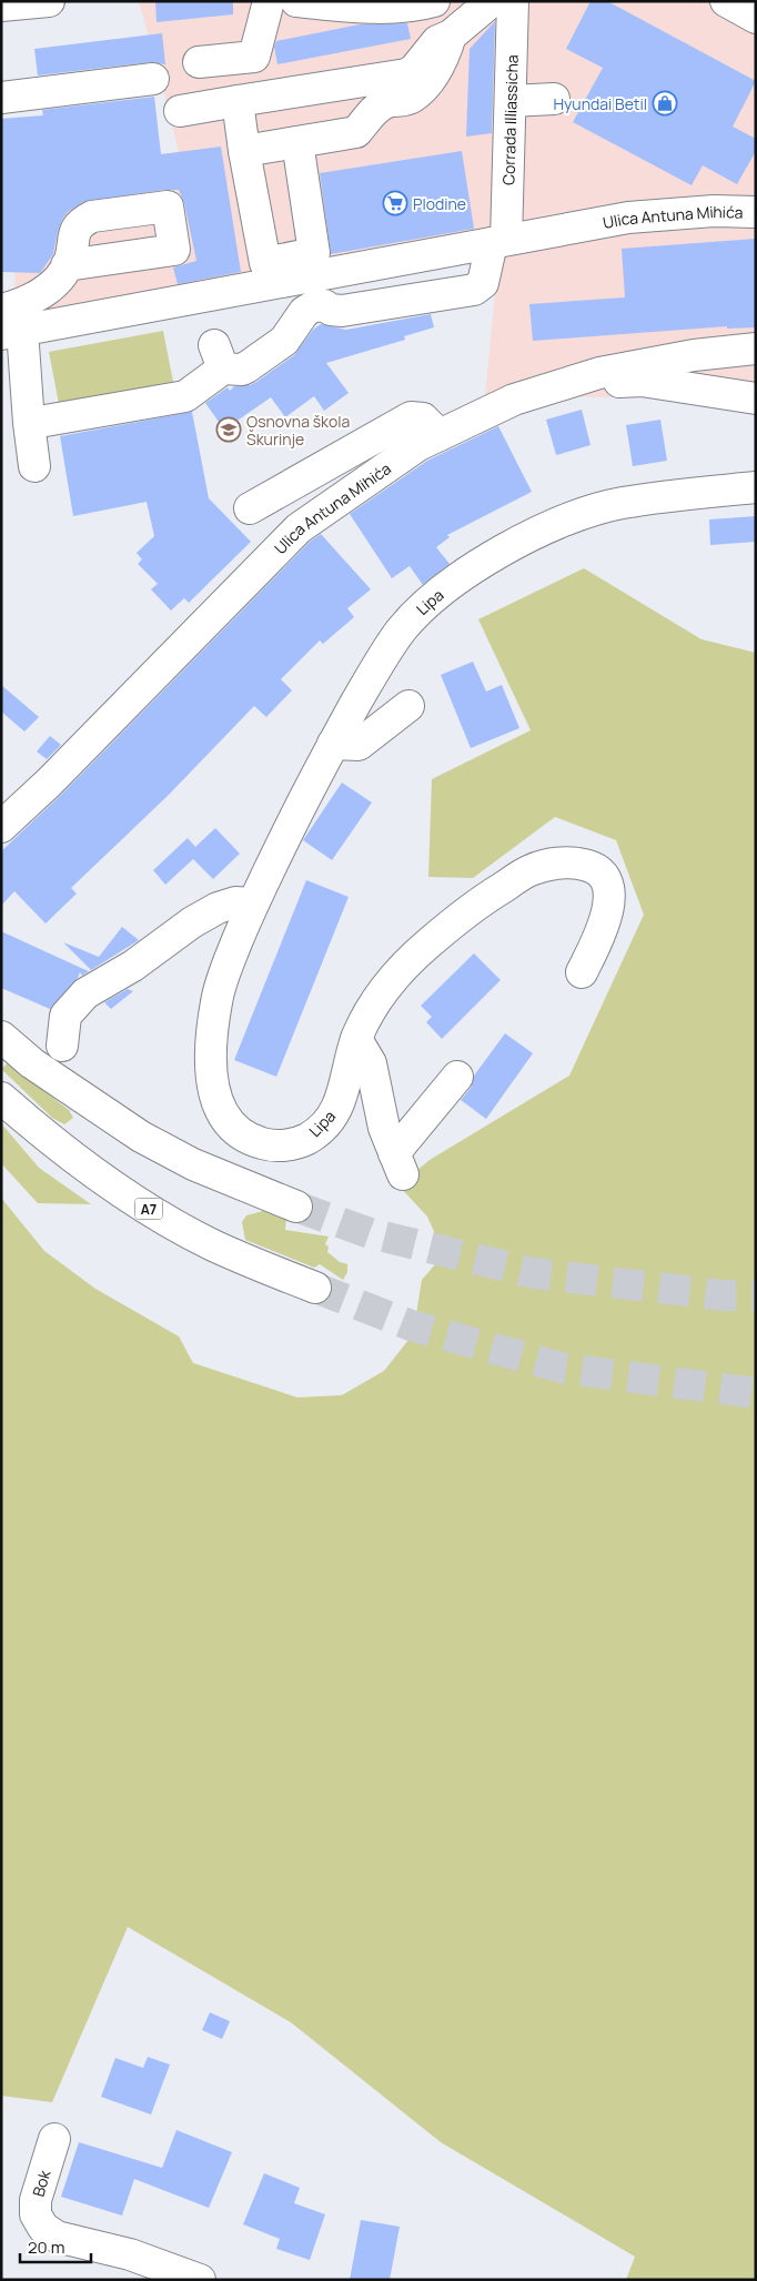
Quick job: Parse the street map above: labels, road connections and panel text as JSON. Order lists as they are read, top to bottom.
{
  "streets": {
    "main road": [
      "Corrada Illiassicha",
      "Ulica Antuna Mihića",
      "Lipa",
      "A7",
      "Bok"
    ]
  },
  "crossings": [
    ["Corrada Illiassicha", "Ulica Antuna Mihića"]
  ],
  "places": {
    "shop": ["Hyundai Betil"],
    "supermarket": ["Plodine"],
    "school or university": ["Osnovna škola Škurinje"]
  },
  "scale_bar": "20 m"
}
